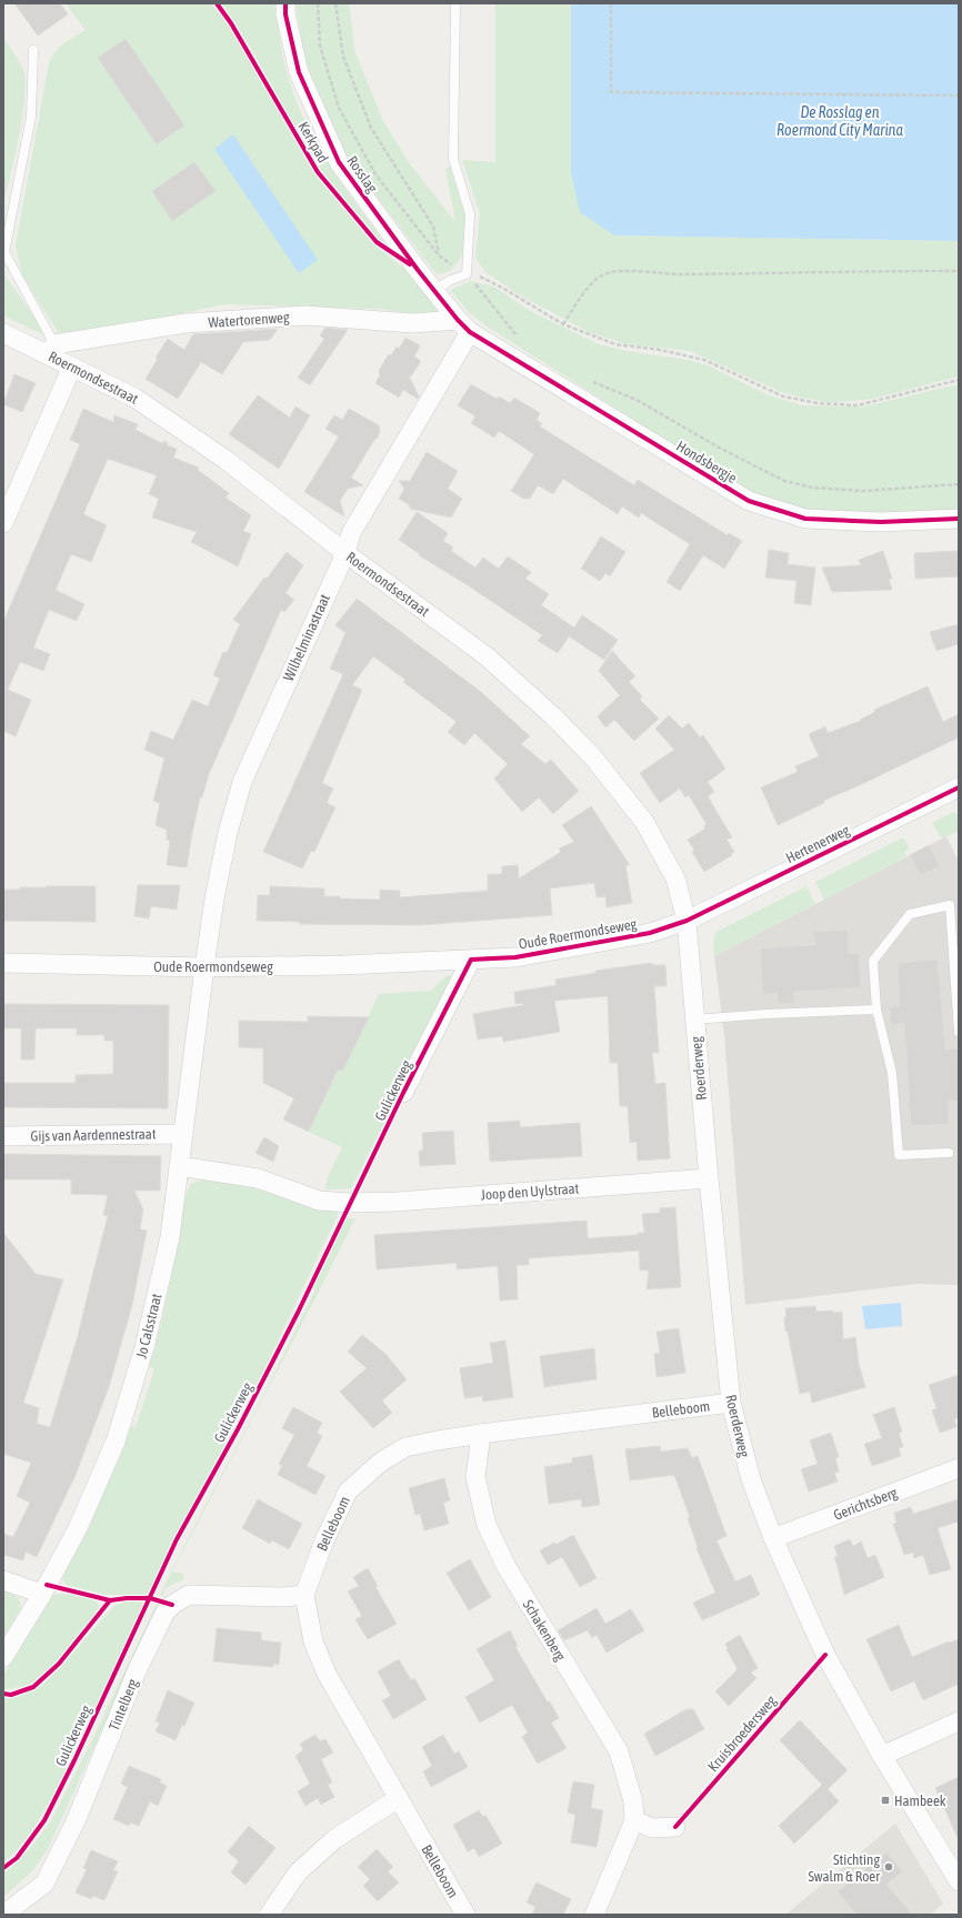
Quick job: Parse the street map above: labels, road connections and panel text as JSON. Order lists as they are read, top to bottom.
{
  "streets": {
    "street": [
      "Rosslag",
      "Watertorenweg",
      "Roermondsestraat",
      "Hondsbergje",
      "Wilhelminastraat",
      "Hertenerweg",
      "Oude Roermondseweg",
      "Roerderweg",
      "Gulickerweg",
      "Gijs van Aardennestraat",
      "Joop den Uylstraat",
      "Jo Calsstraat",
      "Belleboom",
      "Gerichtsberg",
      "Schakenberg",
      "Tintelberg"
    ],
    "cycle path": ["Kerkpad", "Kruisbroedersweg"]
  },
  "crossings": [
    ["Rosslag", "Watertorenweg"],
    ["Rosslag", "Hondsbergje"],
    ["Rosslag", "Wilhelminastraat"],
    ["Watertorenweg", "Roermondsestraat"],
    ["Watertorenweg", "Hondsbergje"],
    ["Watertorenweg", "Wilhelminastraat"],
    ["Roermondsestraat", "Wilhelminastraat"],
    ["Roermondsestraat", "Hertenerweg"],
    ["Roermondsestraat", "Oude Roermondseweg"],
    ["Roermondsestraat", "Roerderweg"],
    ["Hondsbergje", "Wilhelminastraat"],
    ["Wilhelminastraat", "Oude Roermondseweg"],
    ["Wilhelminastraat", "Jo Calsstraat"],
    ["Hertenerweg", "Oude Roermondseweg"],
    ["Hertenerweg", "Roerderweg"],
    ["Oude Roermondseweg", "Roerderweg"],
    ["Oude Roermondseweg", "Gulickerweg"],
    ["Oude Roermondseweg", "Jo Calsstraat"],
    ["Roerderweg", "Joop den Uylstraat"],
    ["Roerderweg", "Belleboom"],
    ["Roerderweg", "Gerichtsberg"],
    ["Gijs van Aardennestraat", "Jo Calsstraat"],
    ["Joop den Uylstraat", "Jo Calsstraat"],
    ["Belleboom", "Schakenberg"],
    ["Belleboom", "Tintelberg"]
  ],
  "water": ["De Rosslag en Roermond City Marina"],
  "places": {
    "transit": ["Hambeek"],
    "other": ["Stichting Swalm & Roer"]
  }
}
